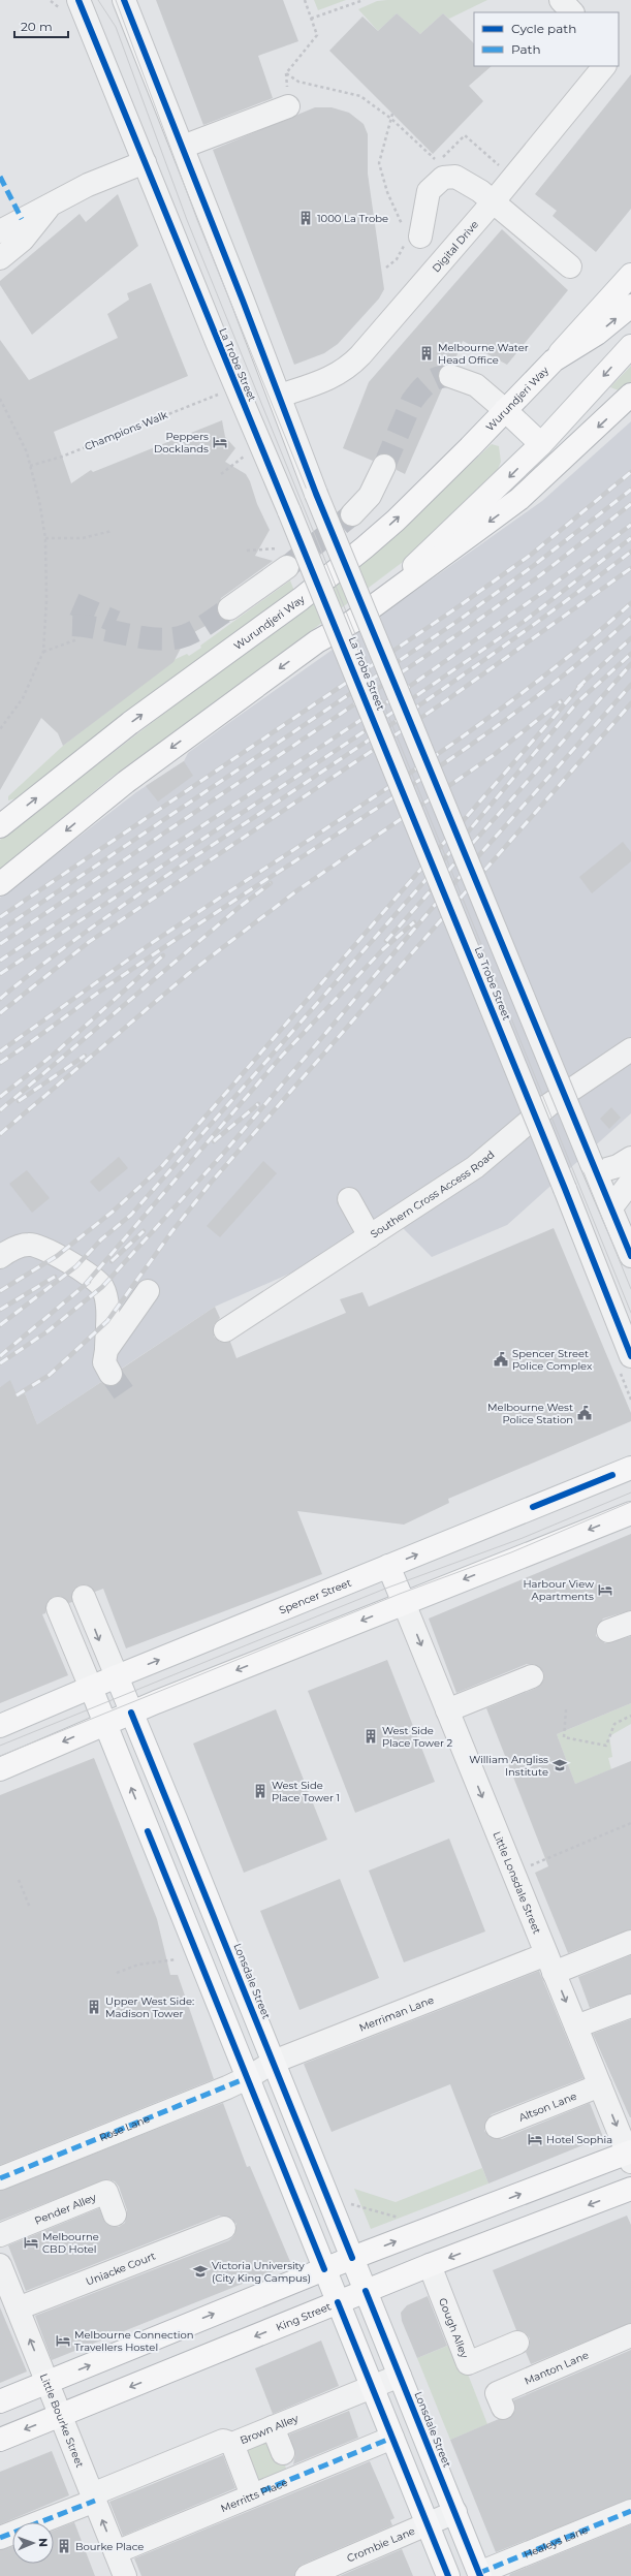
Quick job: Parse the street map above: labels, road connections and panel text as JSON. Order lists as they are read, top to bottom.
{
  "streets": {
    "main road": [
      "Wurundjeri Way",
      "Spencer Street",
      "Lonsdale Street",
      "King Street"
    ],
    "street": [
      "Digital Drive",
      "La Trobe Street",
      "Southern Cross Access Road",
      "Little Lonsdale Street",
      "Merriman Lane",
      "Altson Lane",
      "Rose Lane",
      "Pender Alley",
      "Uniacke Court",
      "Gough Alley",
      "Manton Lane",
      "Little Bourke Street",
      "Brown Alley",
      "Merritts Place",
      "Healeys Lane",
      "Crombie Lane"
    ],
    "path": ["Champions Walk"]
  },
  "crossings": [
    ["Spencer Street", "Lonsdale Street"],
    ["Little Lonsdale Street", "Merriman Lane"],
    ["Little Lonsdale Street", "Altson Lane"],
    ["Lonsdale Street", "Merriman Lane"],
    ["Lonsdale Street", "King Street"],
    ["Lonsdale Street", "Brown Alley"],
    ["Lonsdale Street", "Healeys Lane"],
    ["Lonsdale Street", "Crombie Lane"],
    ["Merriman Lane", "Rose Lane"],
    ["Uniacke Court", "Little Bourke Street"],
    ["King Street", "Gough Alley"],
    ["King Street", "Little Bourke Street"],
    ["Little Bourke Street", "Brown Alley"],
    ["Little Bourke Street", "Merritts Place"]
  ],
  "one_way": ["Little Lonsdale Street"],
  "places": {
    "building": [
      "1000 La Trobe",
      "Melbourne Water Head Office",
      "West Side Place Tower 2",
      "West Side Place Tower 1",
      "Upper West Side: Madison Tower",
      "Bourke Place"
    ],
    "hotel": [
      "Peppers Docklands",
      "Harbour View Apartments",
      "Hotel Sophia",
      "Melbourne CBD Hotel",
      "Melbourne Connection Travellers Hostel"
    ],
    "public building": ["Spencer Street Police Complex", "Melbourne West Police Station"],
    "school or university": ["William Angliss Institute", "Victoria University (City King Campus)"]
  },
  "legend": ["Cycle path", "Path"],
  "scale_bar": "20 m",
  "north": "right"
}
